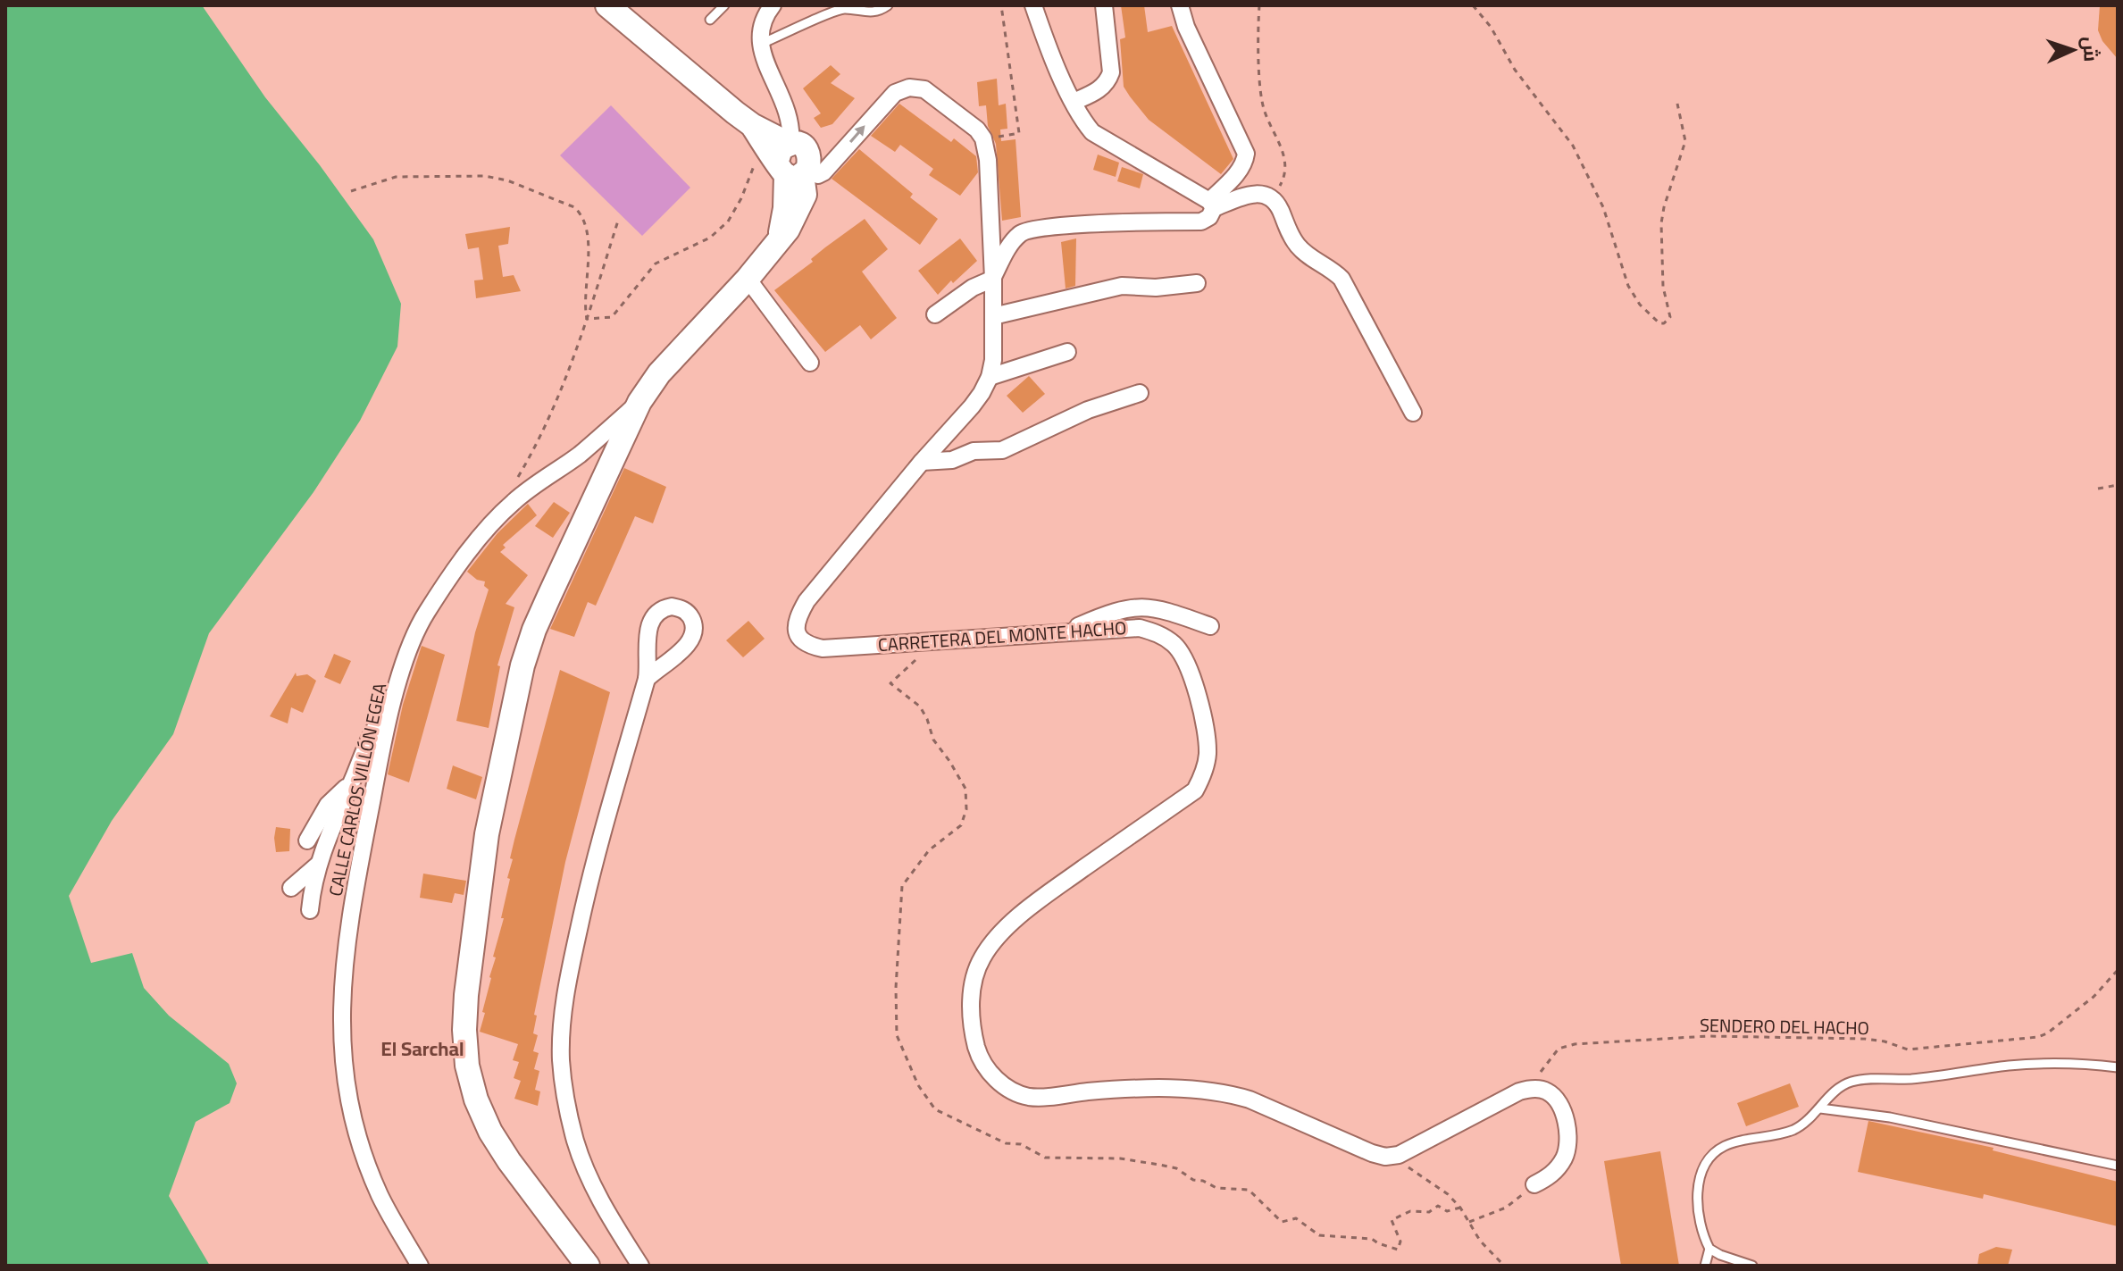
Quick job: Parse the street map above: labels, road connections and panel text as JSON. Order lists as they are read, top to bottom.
{
  "streets": {
    "street": ["CARRETERA DEL MONTE HACHO", "CALLE CARLOS VILLÓN EGEA"],
    "path": ["SENDERO DEL HACHO"]
  },
  "districts": ["El Sarchal"],
  "north": "right"
}
